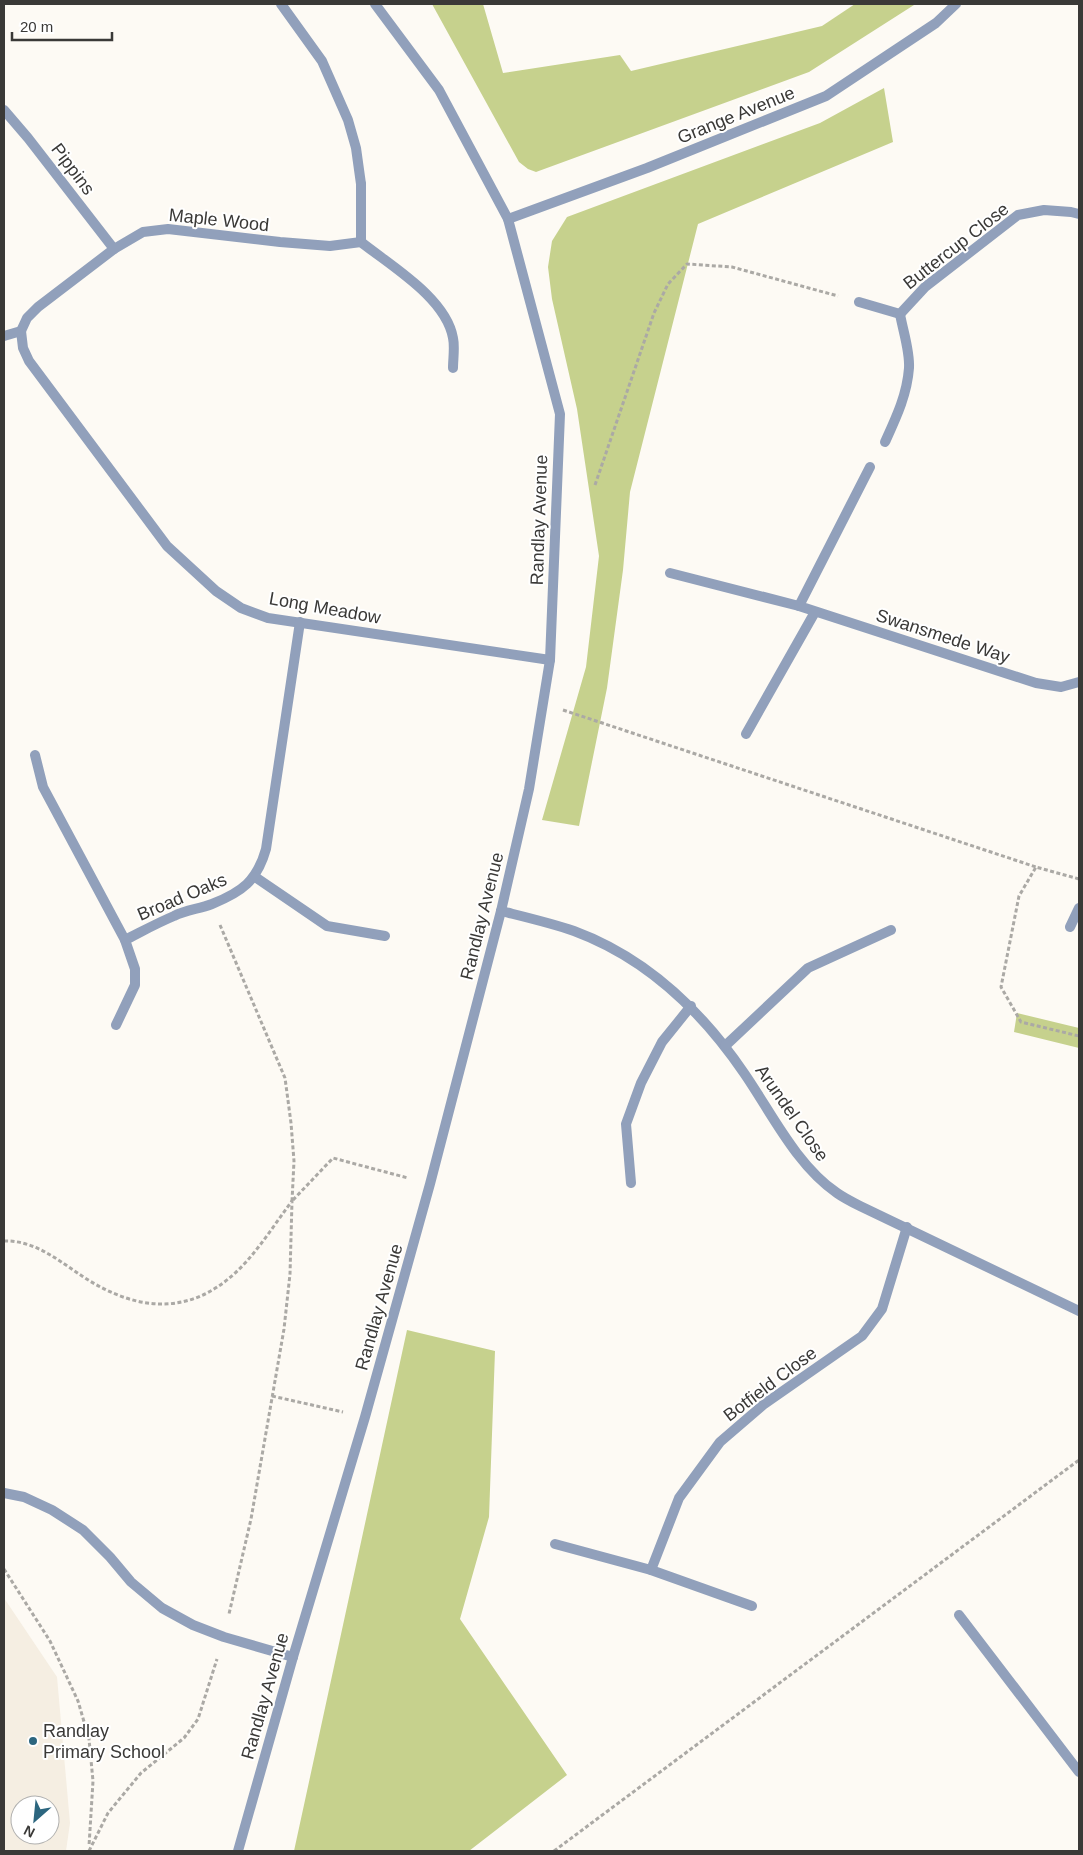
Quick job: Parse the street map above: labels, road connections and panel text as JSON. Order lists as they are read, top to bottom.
{
  "streets": {
    "street": [
      "Grange Avenue",
      "Pippins",
      "Maple Wood",
      "Buttercup Close",
      "Randlay Avenue",
      "Long Meadow",
      "Swansmede Way",
      "Broad Oaks",
      "Arundel Close",
      "Botfield Close"
    ]
  },
  "crossings": [
    ["Grange Avenue", "Randlay Avenue"],
    ["Pippins", "Maple Wood"],
    ["Maple Wood", "Long Meadow"],
    ["Randlay Avenue", "Long Meadow"],
    ["Randlay Avenue", "Arundel Close"],
    ["Arundel Close", "Botfield Close"]
  ],
  "places": ["Randlay Primary School"],
  "scale_bar": "20 m",
  "north": "bottom left"
}
